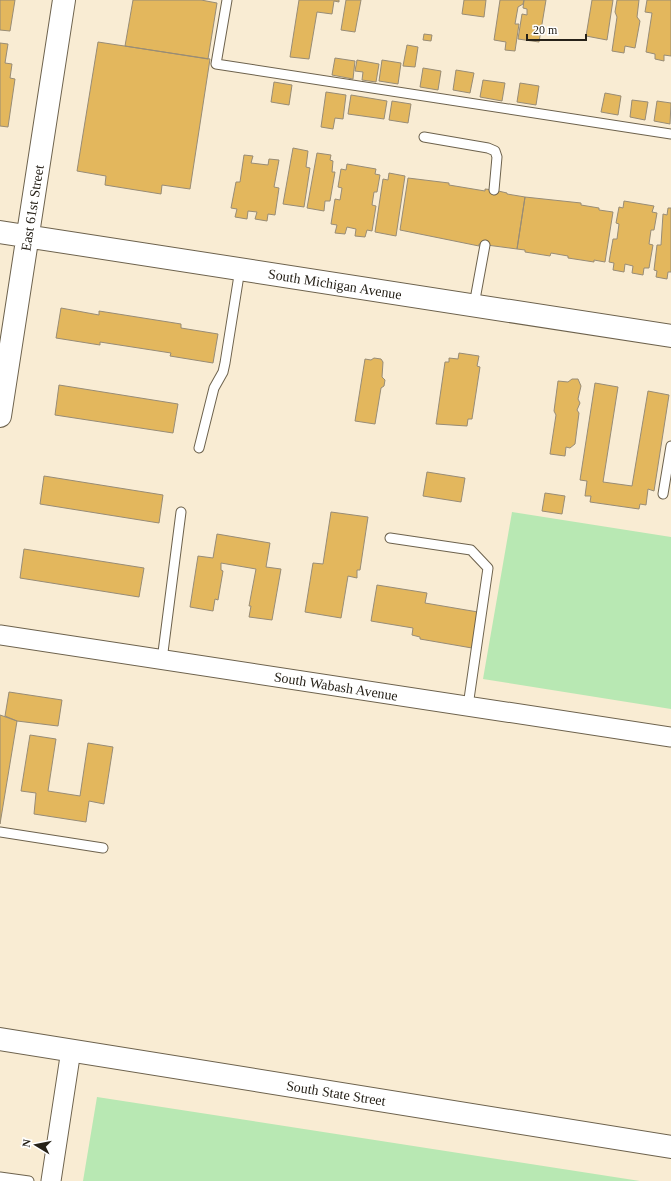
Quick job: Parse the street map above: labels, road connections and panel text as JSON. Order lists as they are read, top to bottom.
{
  "streets": {
    "street": [
      "East 61st Street",
      "South Michigan Avenue",
      "South Wabash Avenue",
      "South State Street"
    ]
  },
  "crossings": [
    ["East 61st Street", "South Michigan Avenue"]
  ],
  "scale_bar": "20 m",
  "north": "left"
}
